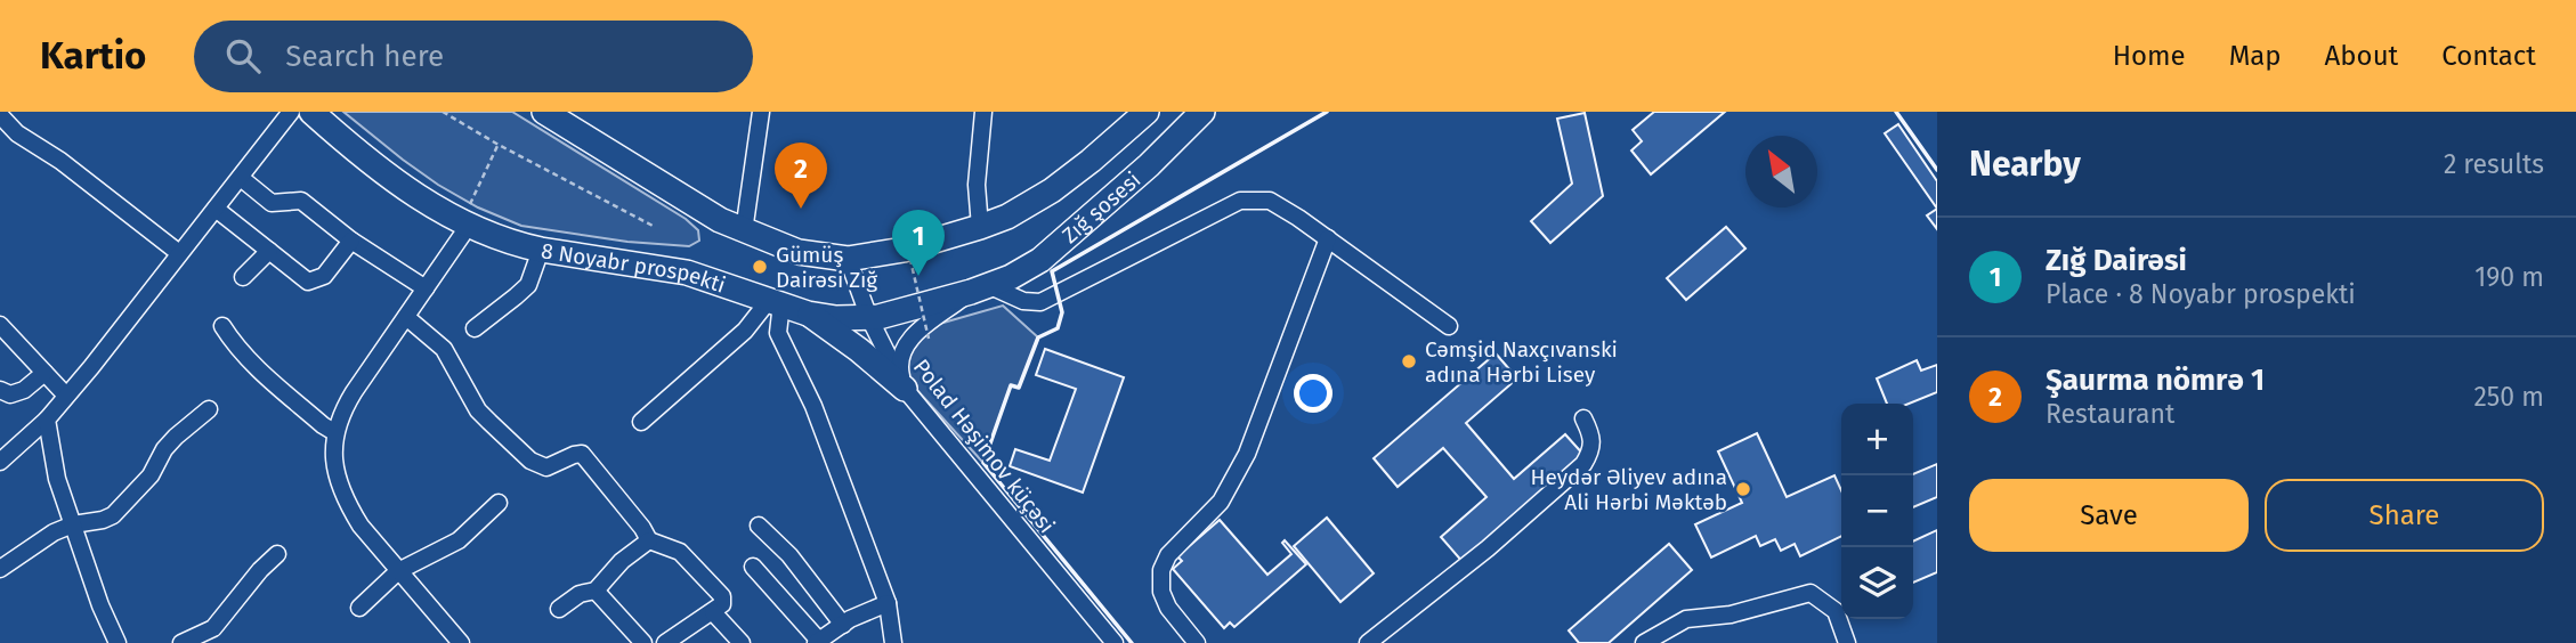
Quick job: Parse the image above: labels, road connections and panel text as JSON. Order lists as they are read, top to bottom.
{
  "streets": {
    "highway": ["Zığ şosesi", "8 Noyabr prospekti"],
    "street": ["Polad Həşimov küçəsi"]
  },
  "crossings": [
    ["Zığ şosesi", "8 Noyabr prospekti"],
    ["8 Noyabr prospekti", "Polad Həşimov küçəsi"]
  ],
  "places": ["Gümüş Dairəsi Zığ", "Cəmşid Naxçıvanski adına Hərbi Lisey", "Heydər Əliyev adına Ali Hərbi Məktəb"],
  "north": "top left",
  "page": {
    "header": "Kartio",
    "search": "Search here",
    "nav": [
      "Home",
      "Map",
      "About",
      "Contact"
    ],
    "heading": ["Nearby", "2 results"],
    "pins": ["2", "1"],
    "list": [
      {
        "mark": "1",
        "name": "Zığ Dairəsi",
        "note": "Place · 8 Noyabr prospekti",
        "value": "190 m"
      },
      {
        "mark": "2",
        "name": "Şaurma nömrә 1",
        "note": "Restaurant",
        "value": "250 m"
      }
    ],
    "map_buttons": ["+", "−"],
    "buttons": ["Save", "Share"]
  }
}
